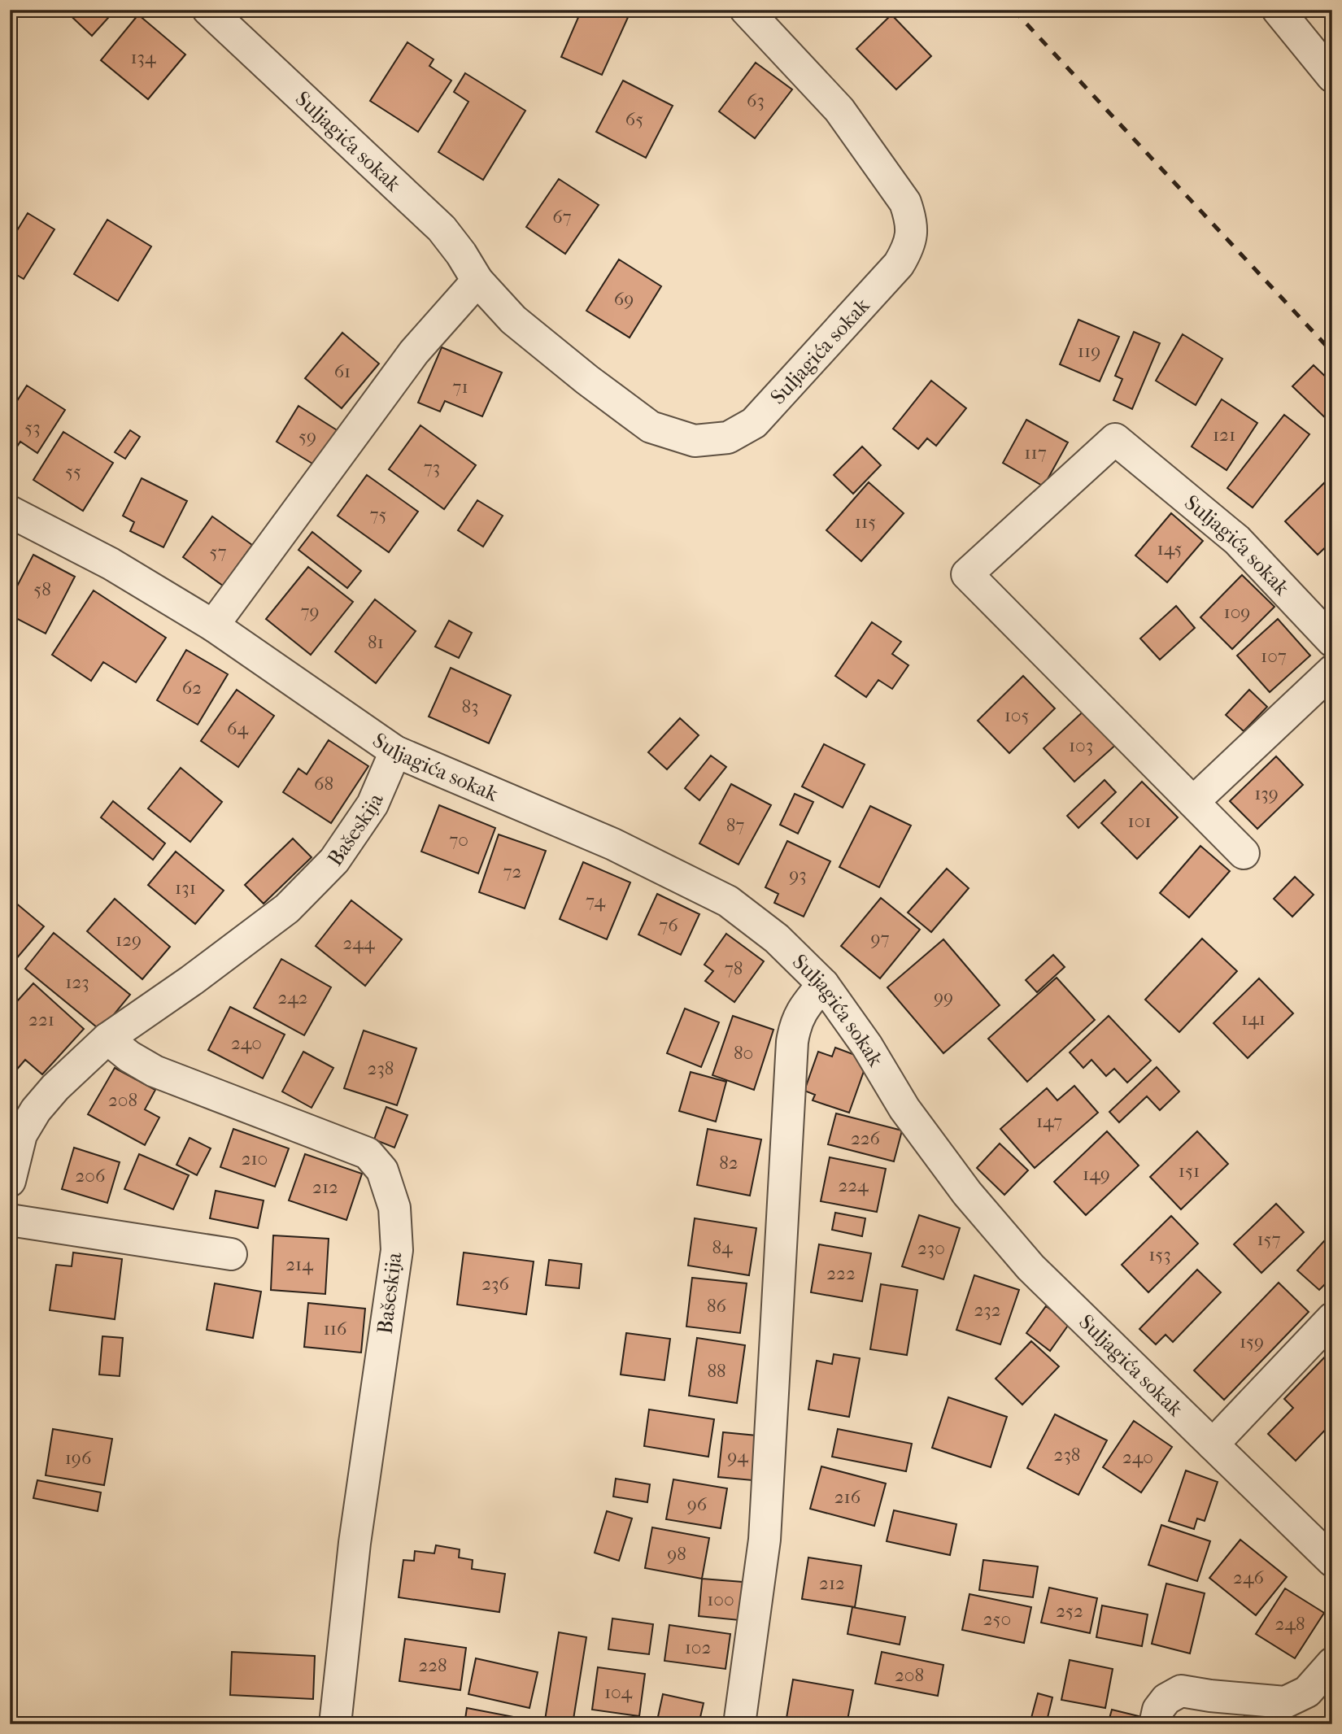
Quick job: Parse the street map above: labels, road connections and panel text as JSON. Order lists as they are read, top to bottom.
{
  "streets": {
    "street": ["Suljagića sokak", "Bašeskija"]
  },
  "crossings": [
    ["Suljagića sokak", "Bašeskija"]
  ],
  "house_numbers": [
    "134",
    "63",
    "65",
    "67",
    "69",
    "119",
    "61",
    "71",
    "53",
    "121",
    "59",
    "117",
    "73",
    "55",
    "75",
    "115",
    "145",
    "57",
    "58",
    "79",
    "109",
    "81",
    "107",
    "62",
    "83",
    "105",
    "64",
    "103",
    "68",
    "139",
    "101",
    "87",
    "70",
    "72",
    "93",
    "131",
    "74",
    "76",
    "97",
    "129",
    "244",
    "78",
    "123",
    "99",
    "242",
    "141",
    "221",
    "240",
    "80",
    "238",
    "208",
    "147",
    "226",
    "210",
    "82",
    "151",
    "149",
    "206",
    "224",
    "212",
    "157",
    "84",
    "230",
    "153",
    "214",
    "222",
    "236",
    "86",
    "232",
    "116",
    "159",
    "88",
    "238",
    "94",
    "240",
    "196",
    "216",
    "96",
    "98",
    "246",
    "212",
    "100",
    "252",
    "250",
    "248",
    "102",
    "228",
    "208",
    "104"
  ]
}
